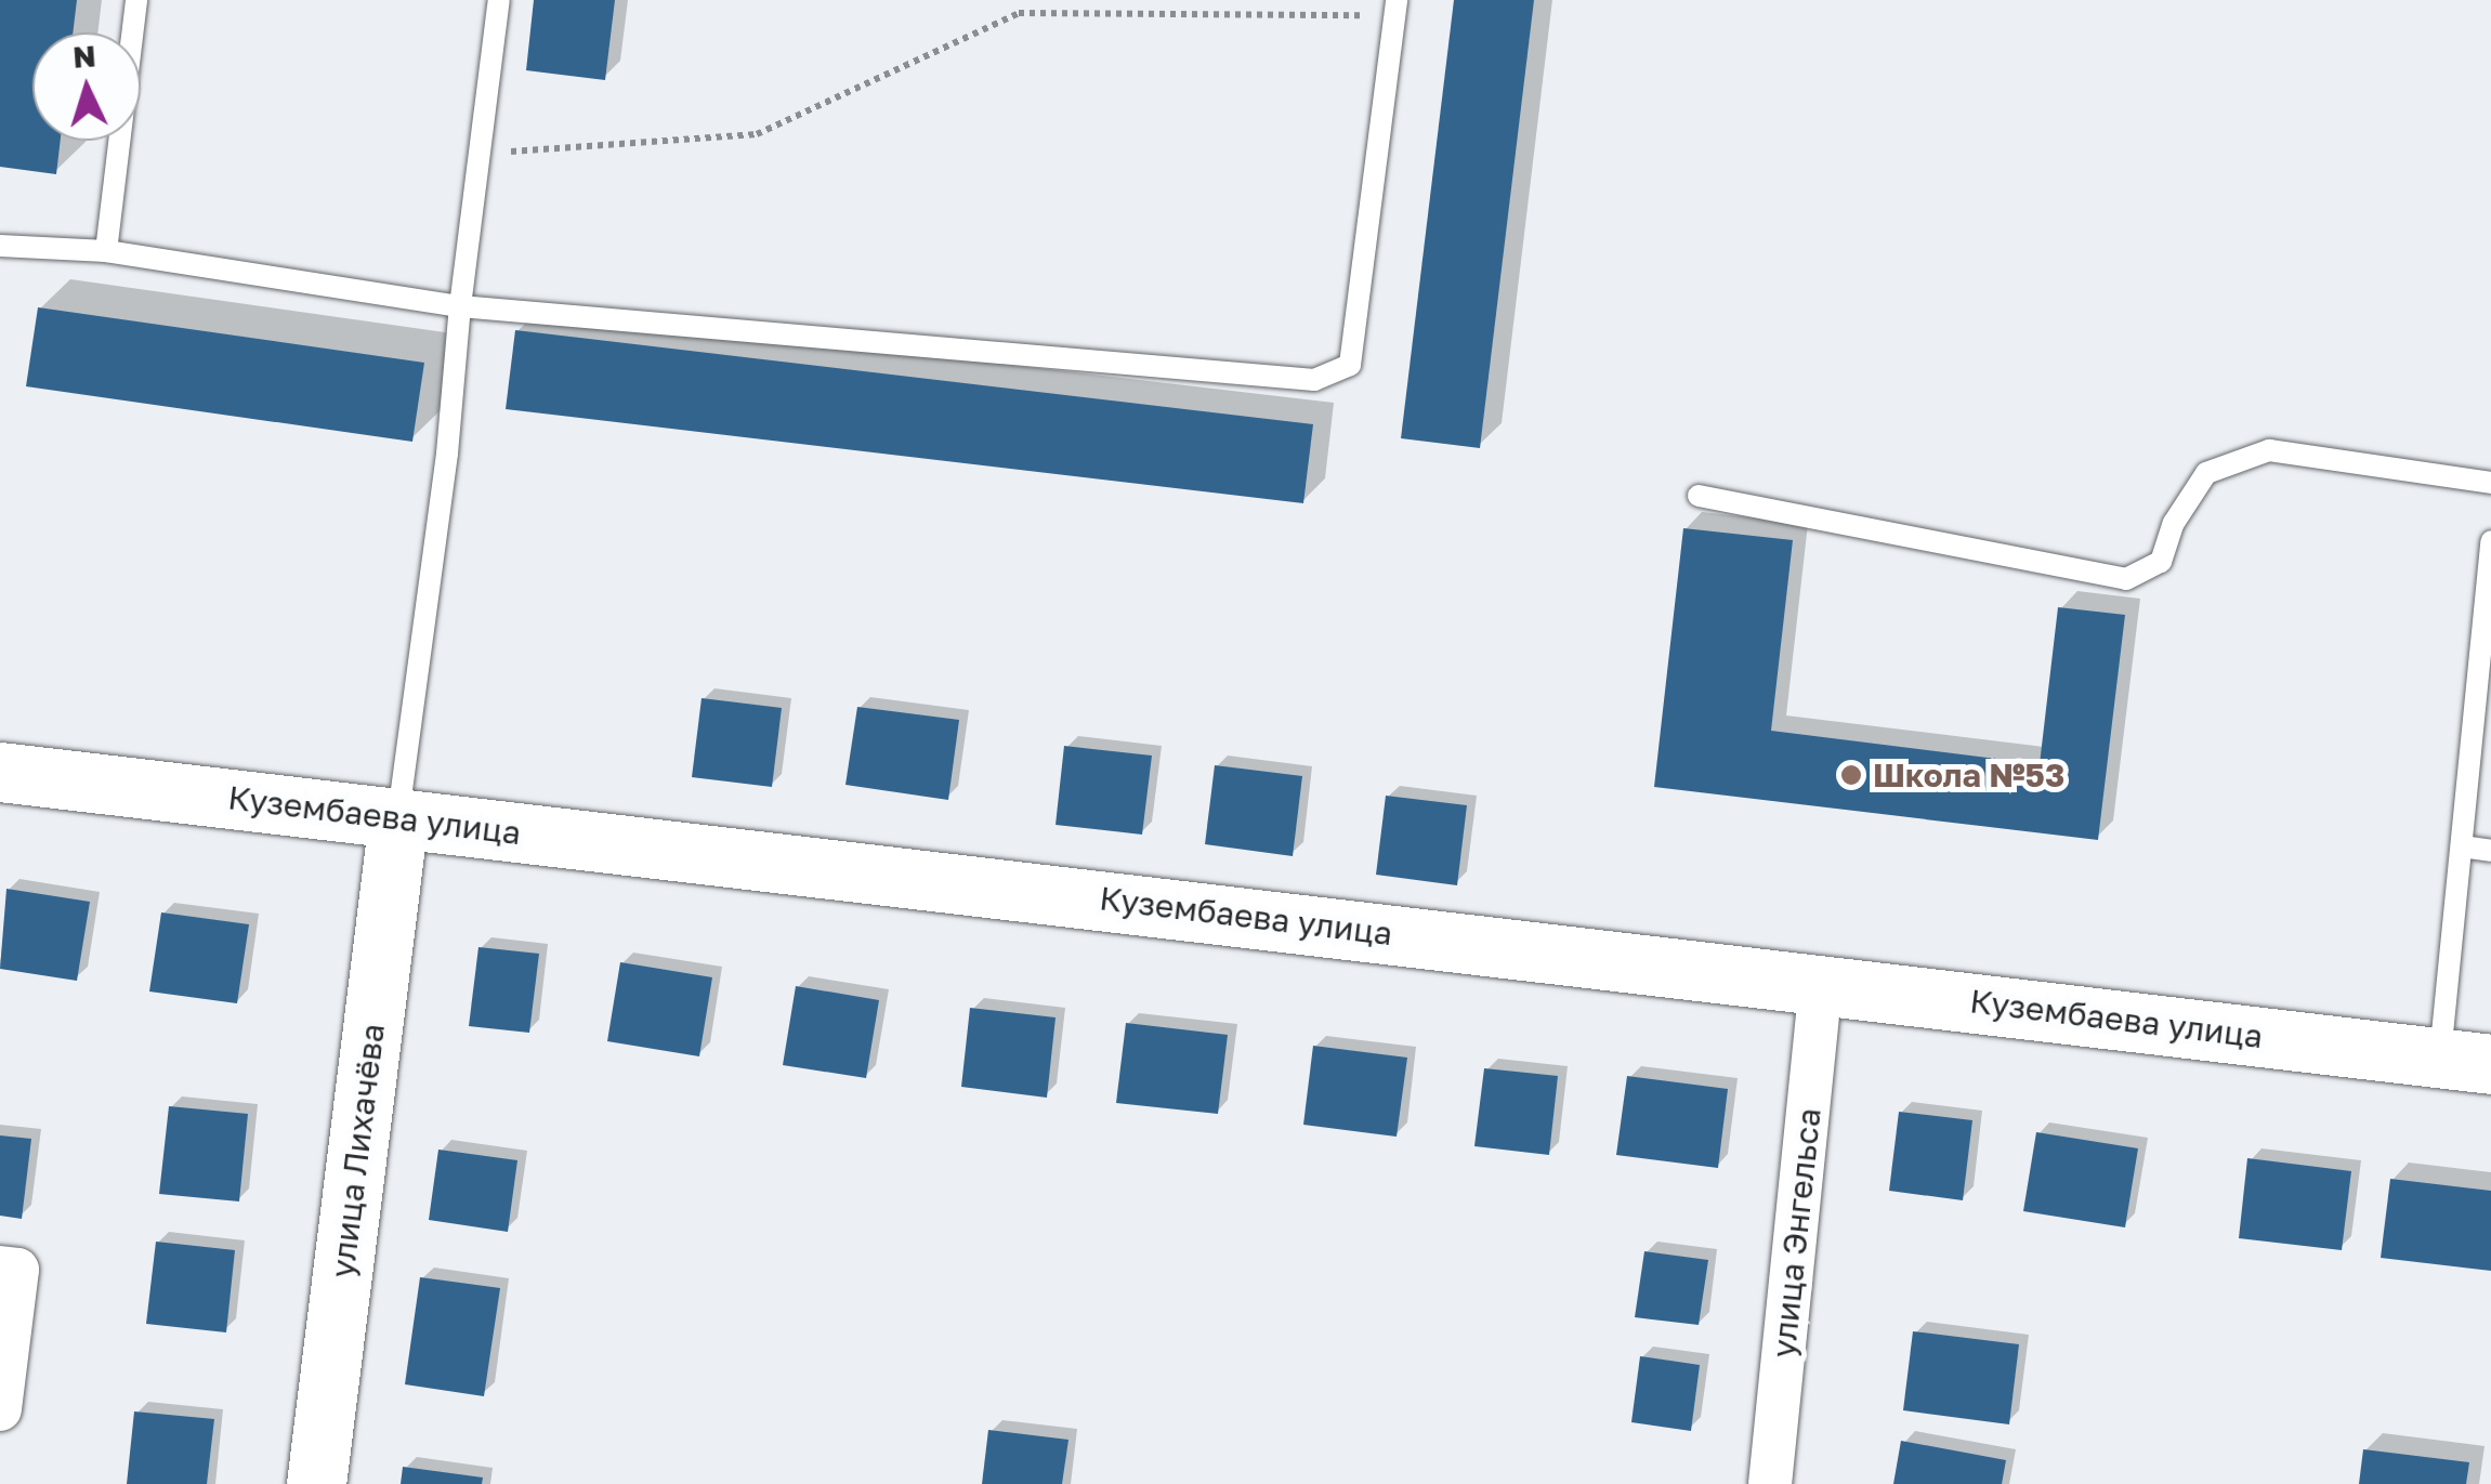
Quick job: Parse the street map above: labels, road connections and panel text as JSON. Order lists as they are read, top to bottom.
{
  "streets": {
    "street": ["Кузембаева улица", "улица Лихачёва", "улица Энгельса"]
  },
  "crossings": [
    ["Кузембаева улица", "улица Лихачёва"],
    ["Кузембаева улица", "улица Энгельса"]
  ],
  "places": ["Школа №53"],
  "north": "top"
}
